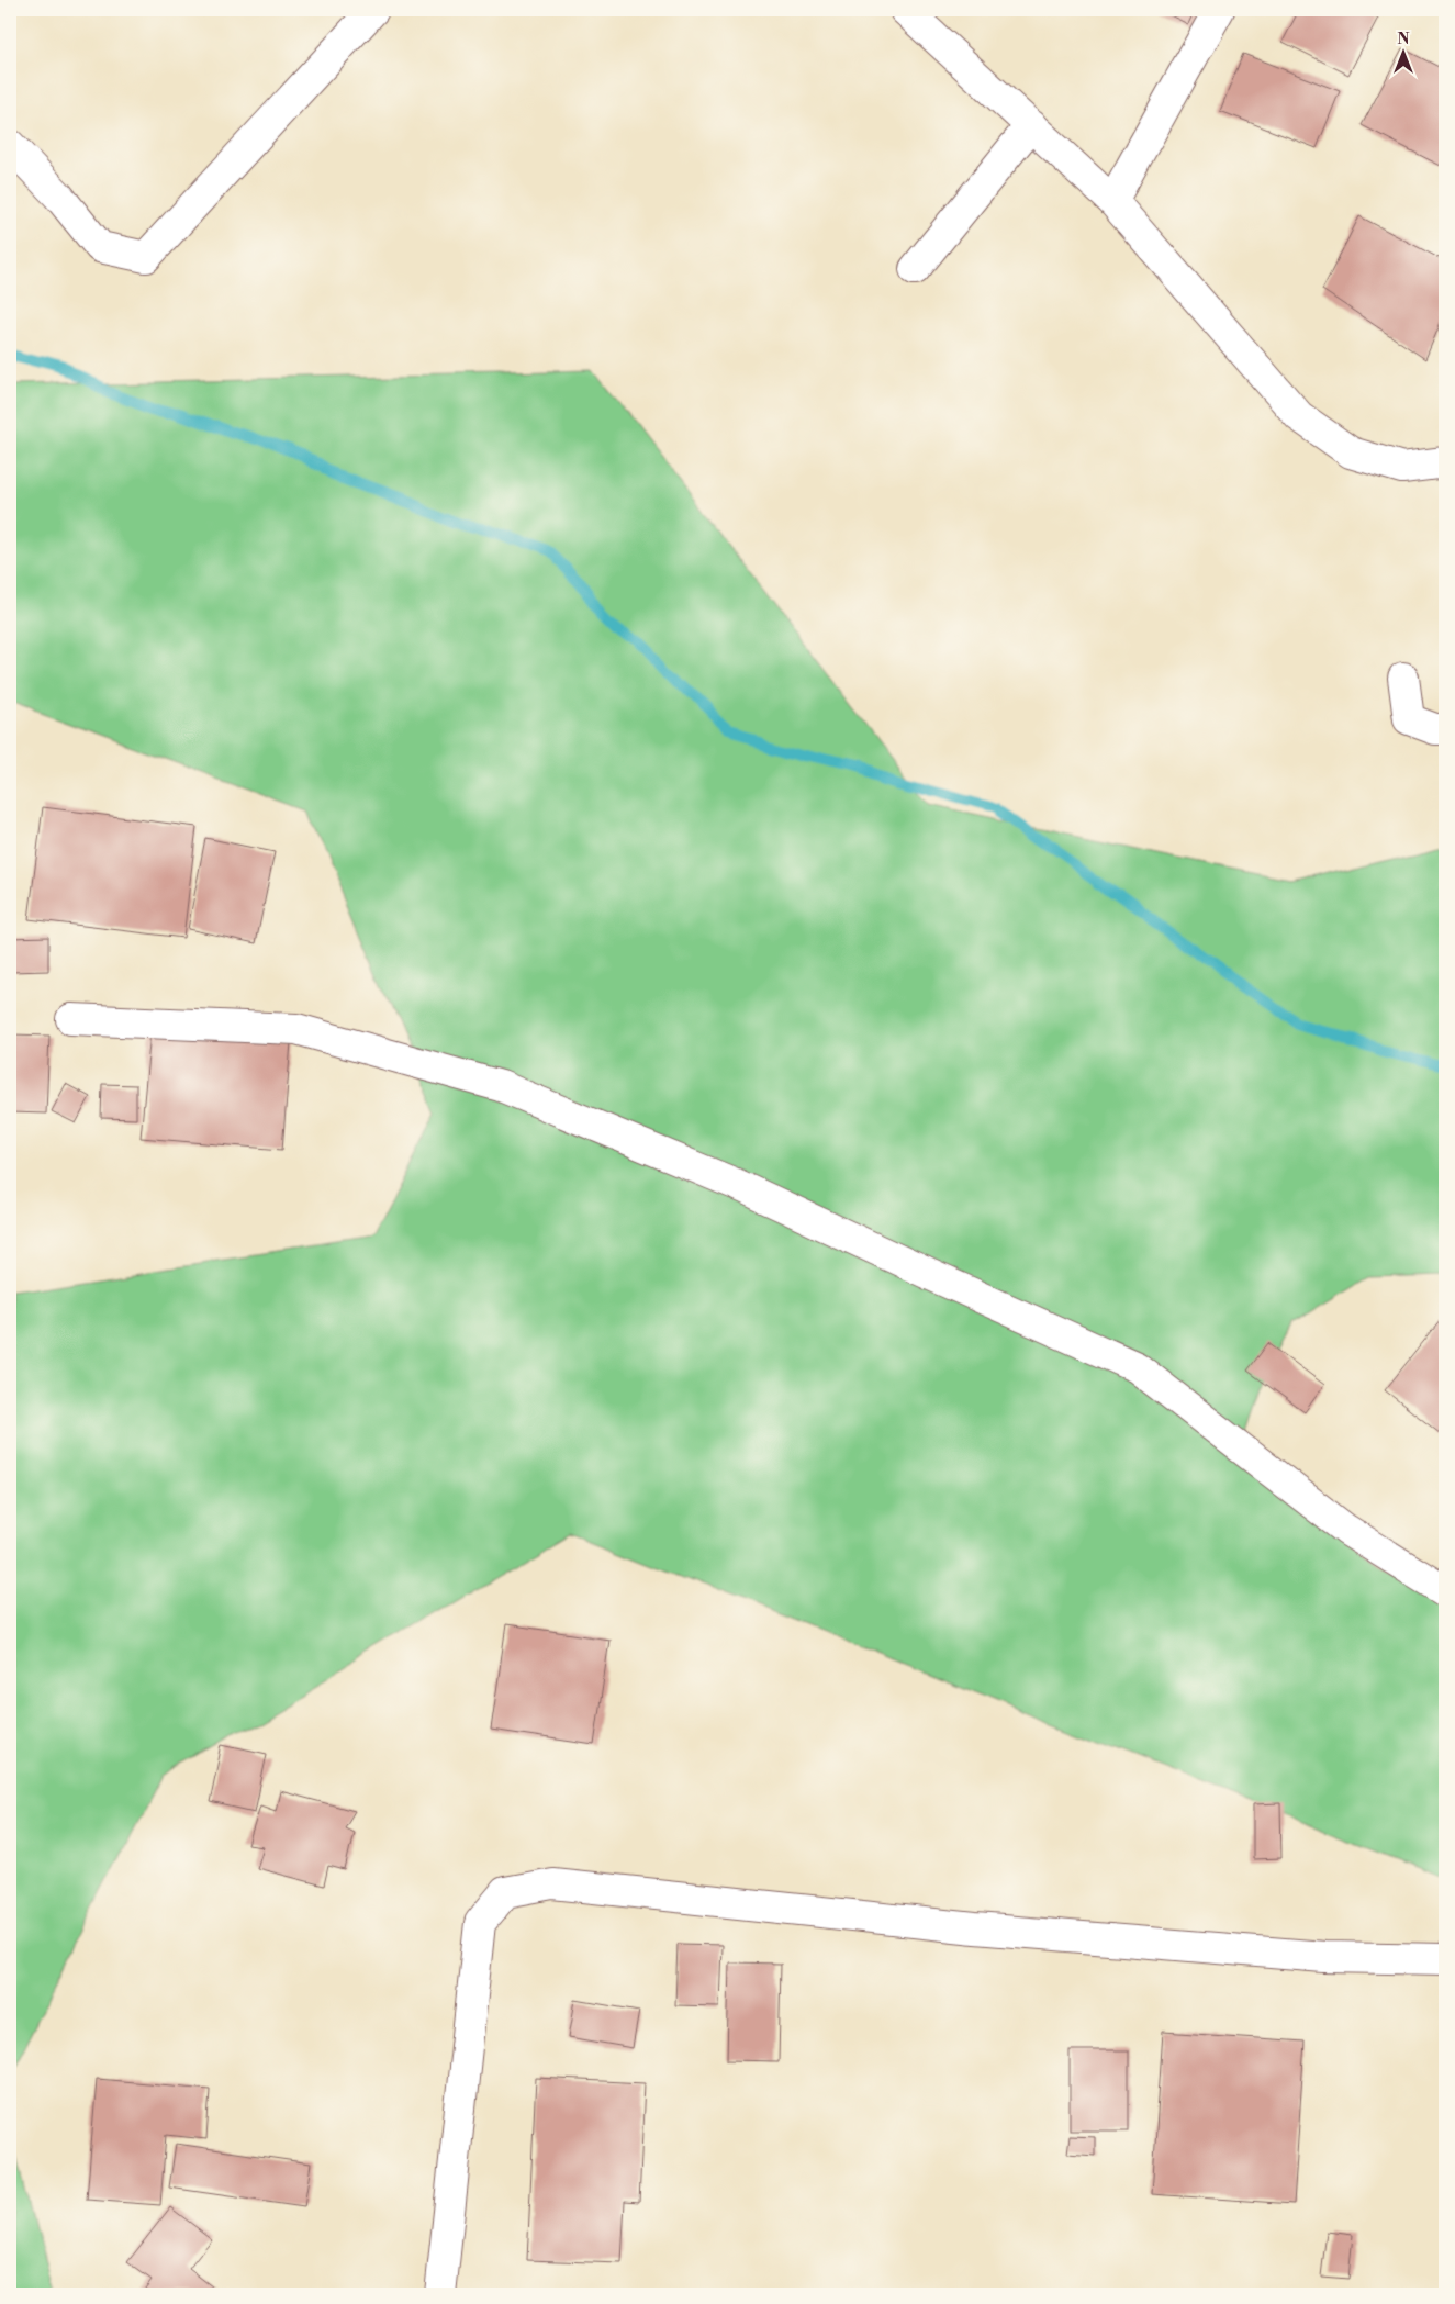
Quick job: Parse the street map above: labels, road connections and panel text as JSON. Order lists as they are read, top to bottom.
{
  "north": "top"
}
